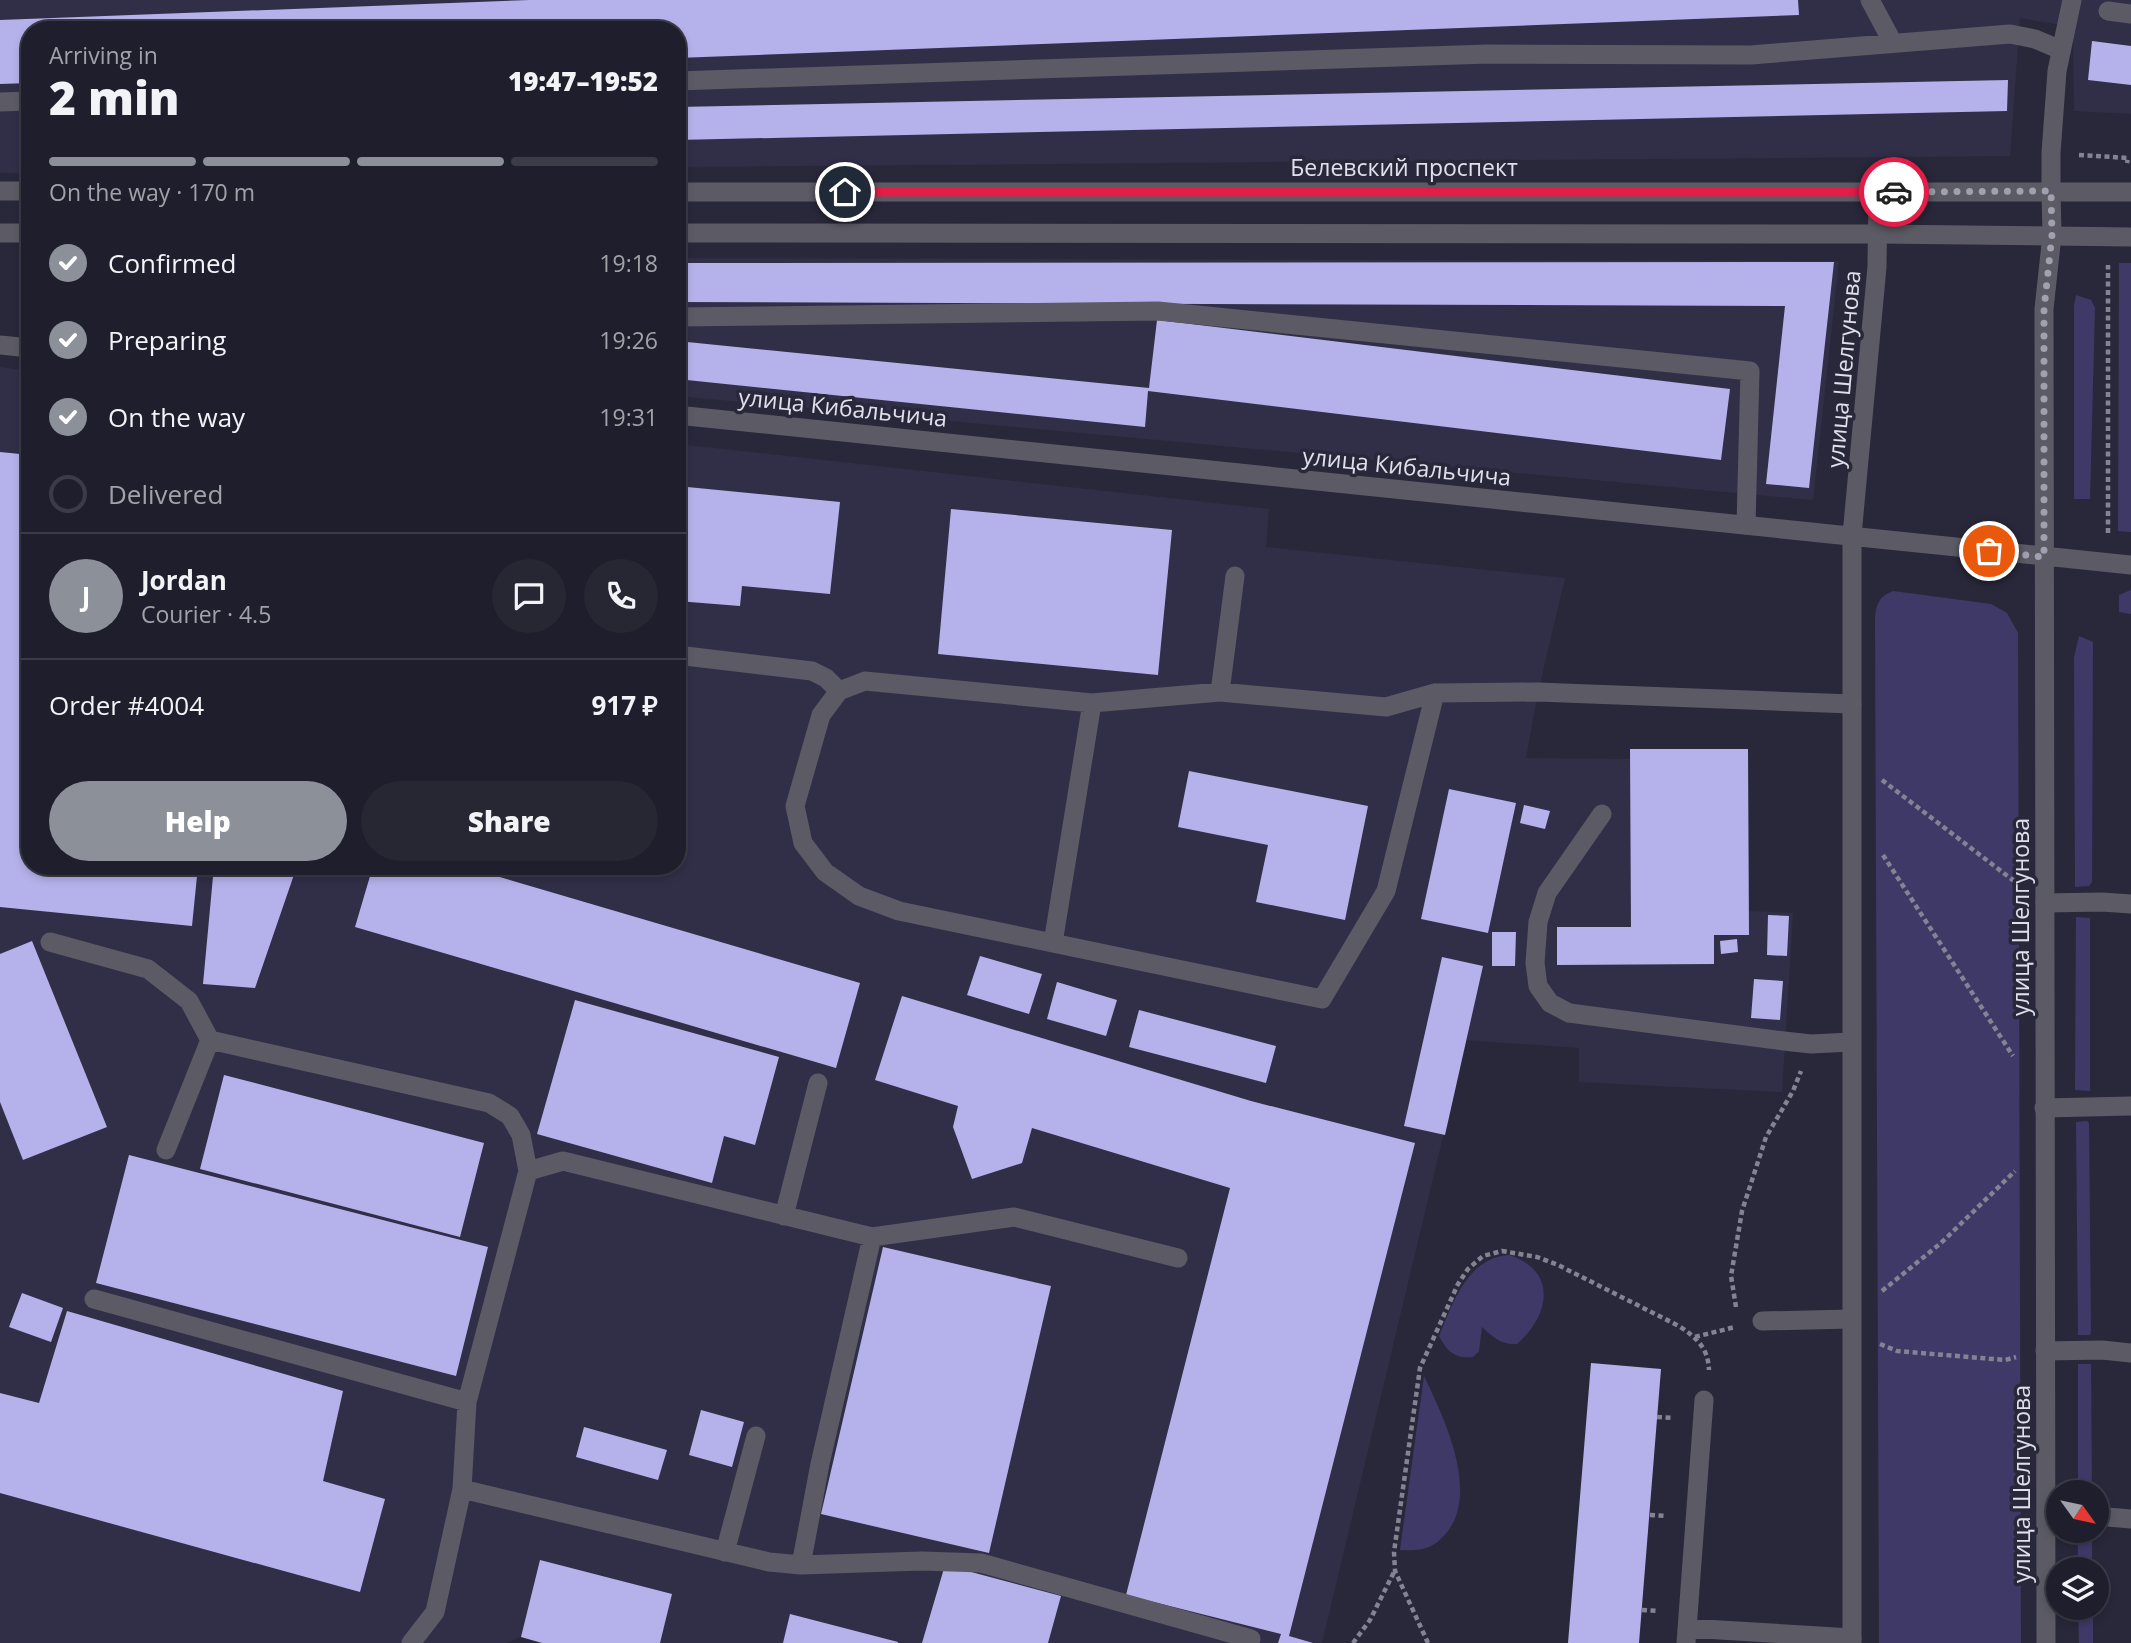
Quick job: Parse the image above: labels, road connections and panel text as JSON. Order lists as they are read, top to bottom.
{
  "streets": {
    "street": ["Белевский проспект", "улица Шелгунова", "улица Кибальчича"]
  },
  "crossings": [
    ["Белевский проспект", "улица Шелгунова"],
    ["улица Шелгунова", "улица Кибальчича"]
  ],
  "north": "bottom right",
  "page": {
    "heading": ["2 min", "Arriving in", "19:47–19:52"],
    "panel": [
      "Jordan",
      "Courier · 4.5",
      "Order #4004",
      "917 ₽"
    ],
    "bar": "On the way · 170 m",
    "list": [
      ["Confirmed", "19:18"],
      ["Preparing", "19:26"],
      ["On the way", "19:31"],
      "Delivered"
    ],
    "round": "J",
    "buttons": ["Help", "Share"]
  }
}
